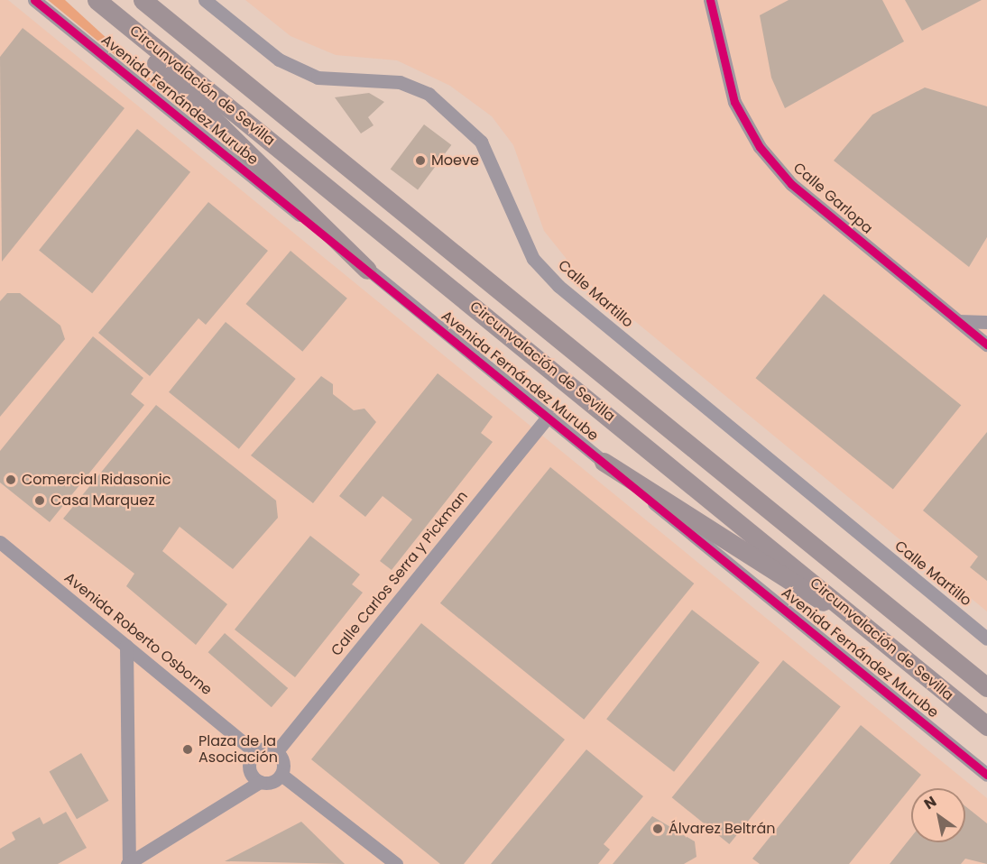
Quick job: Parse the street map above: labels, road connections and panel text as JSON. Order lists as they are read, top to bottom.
{
  "streets": {
    "highway": ["Circunvalación de Sevilla"],
    "street": [
      "Avenida Fernández Murube",
      "Calle Garlopa",
      "Calle Martillo",
      "Calle Carlos Serra y Pickman",
      "Avenida Roberto Osborne"
    ]
  },
  "crossings": [
    ["Avenida Fernández Murube", "Calle Carlos Serra y Pickman"],
    ["Calle Carlos Serra y Pickman", "Avenida Roberto Osborne"]
  ],
  "places": [
    "Moeve",
    "Comercial Ridasonic",
    "Casa Marquez",
    "Plaza de la Asociación",
    "Álvarez Beltrán"
  ],
  "north": "top left"
}
